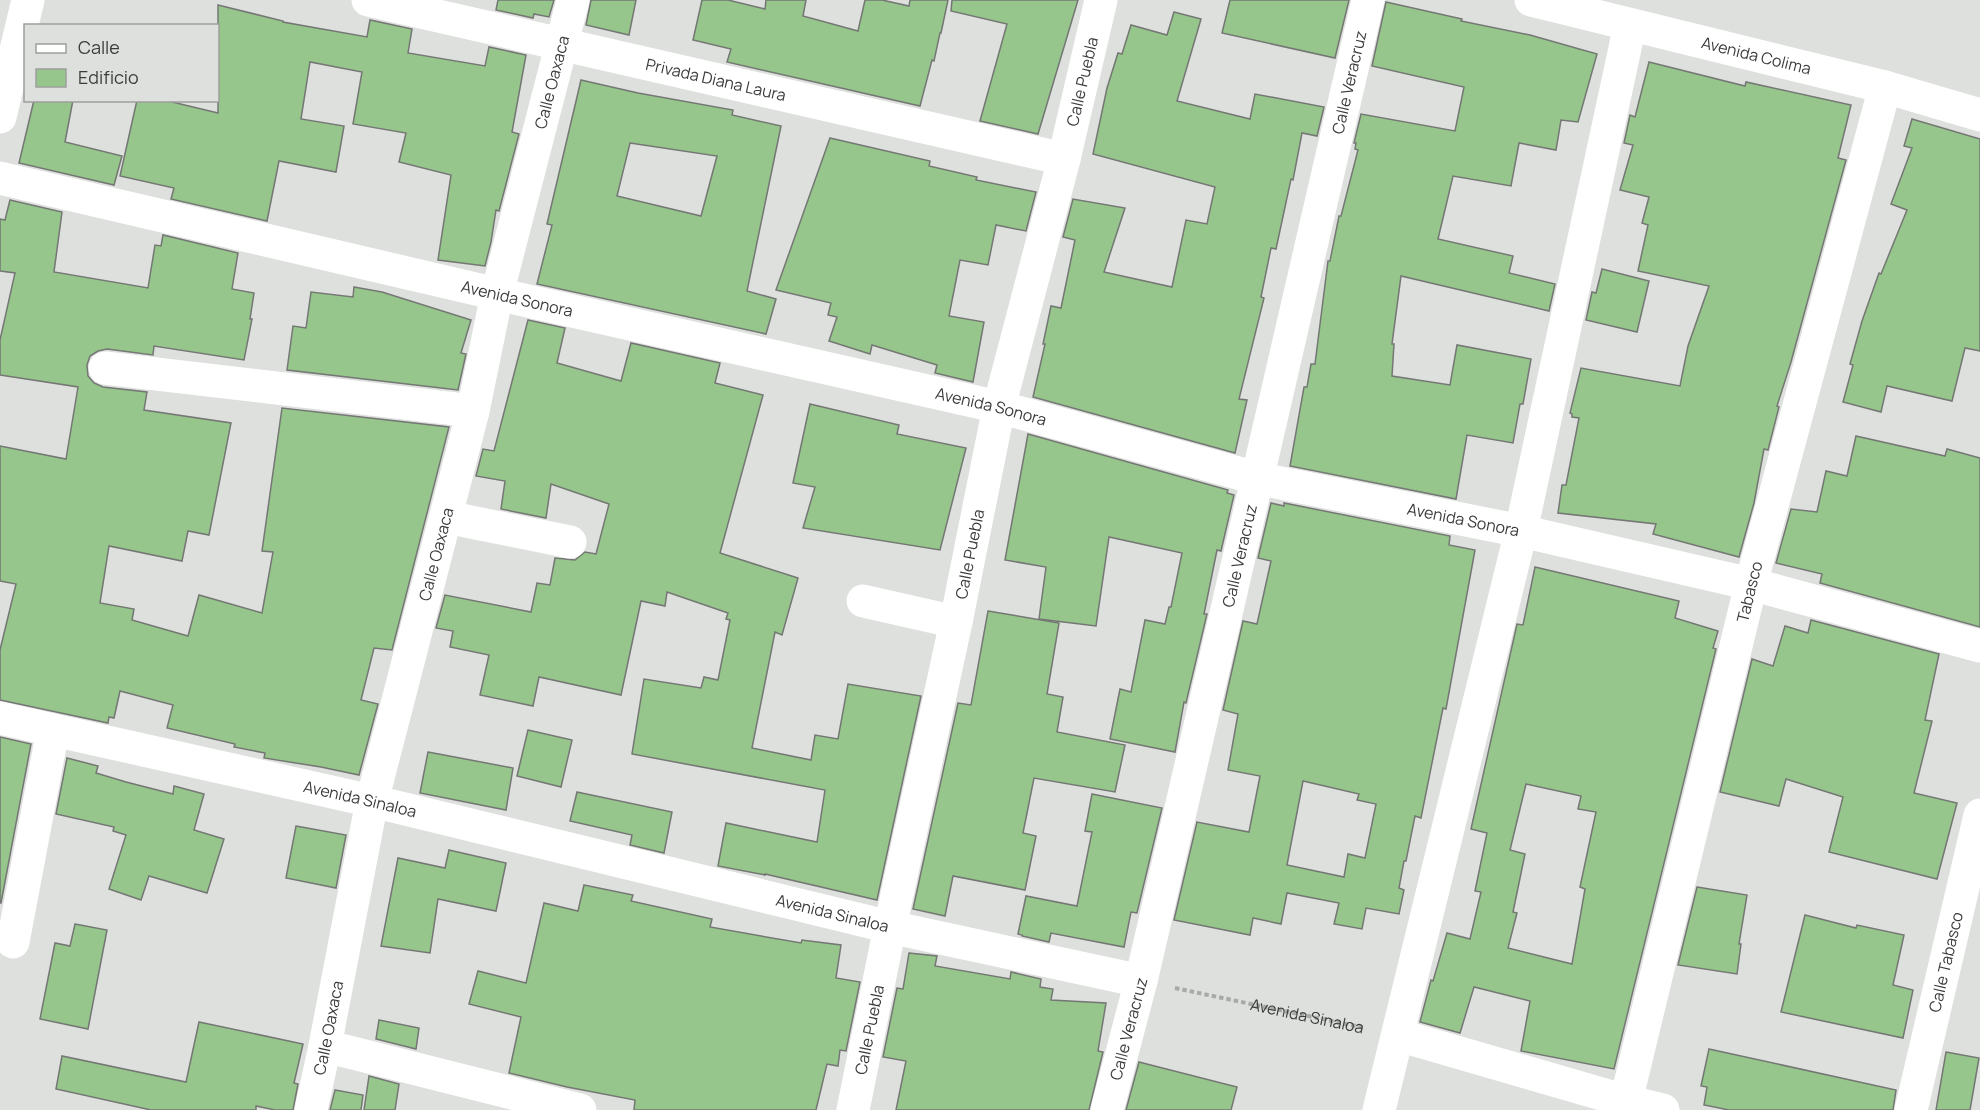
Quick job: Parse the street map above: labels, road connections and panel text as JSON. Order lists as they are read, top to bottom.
{
  "streets": {
    "street": [
      "Avenida Colima",
      "Privada Diana Laura",
      "Calle Puebla",
      "Calle Oaxaca",
      "Calle Veracruz",
      "Avenida Sonora",
      "Tabasco",
      "Avenida Sinaloa",
      "Calle Tabasco"
    ]
  },
  "crossings": [
    ["Avenida Colima", "Tabasco"],
    ["Privada Diana Laura", "Calle Puebla"],
    ["Privada Diana Laura", "Calle Oaxaca"],
    ["Calle Puebla", "Avenida Sonora"],
    ["Calle Puebla", "Avenida Sinaloa"],
    ["Calle Oaxaca", "Avenida Sonora"],
    ["Calle Oaxaca", "Avenida Sinaloa"],
    ["Calle Veracruz", "Avenida Sonora"],
    ["Calle Veracruz", "Avenida Sinaloa"],
    ["Avenida Sonora", "Tabasco"]
  ],
  "legend": ["Calle", "Edificio"]
}
